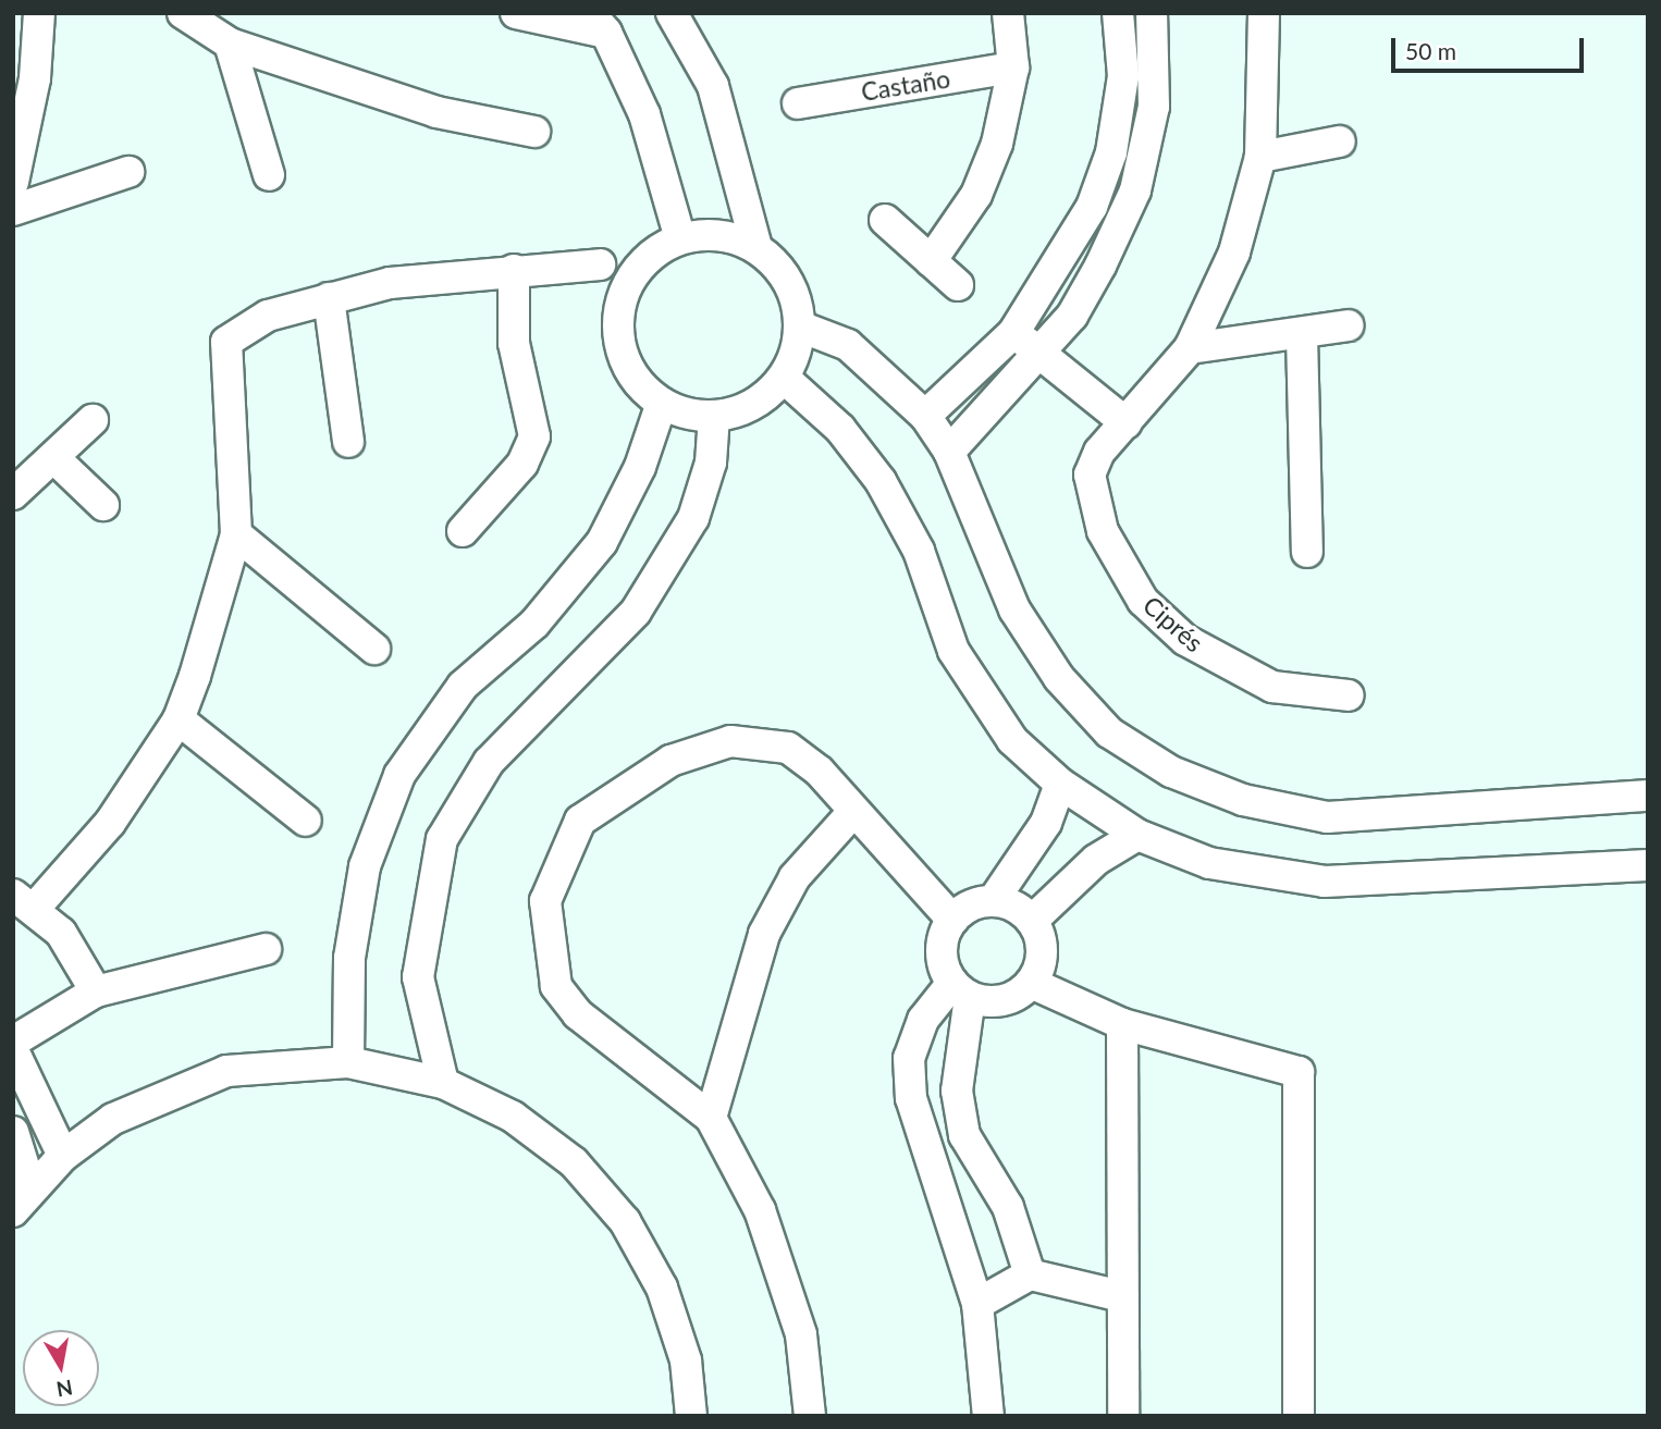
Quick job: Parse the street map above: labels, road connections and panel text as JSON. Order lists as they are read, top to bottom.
{
  "streets": {
    "street": ["Castaño", "Ciprés"]
  },
  "scale_bar": "50 m",
  "north": "bottom"
}
